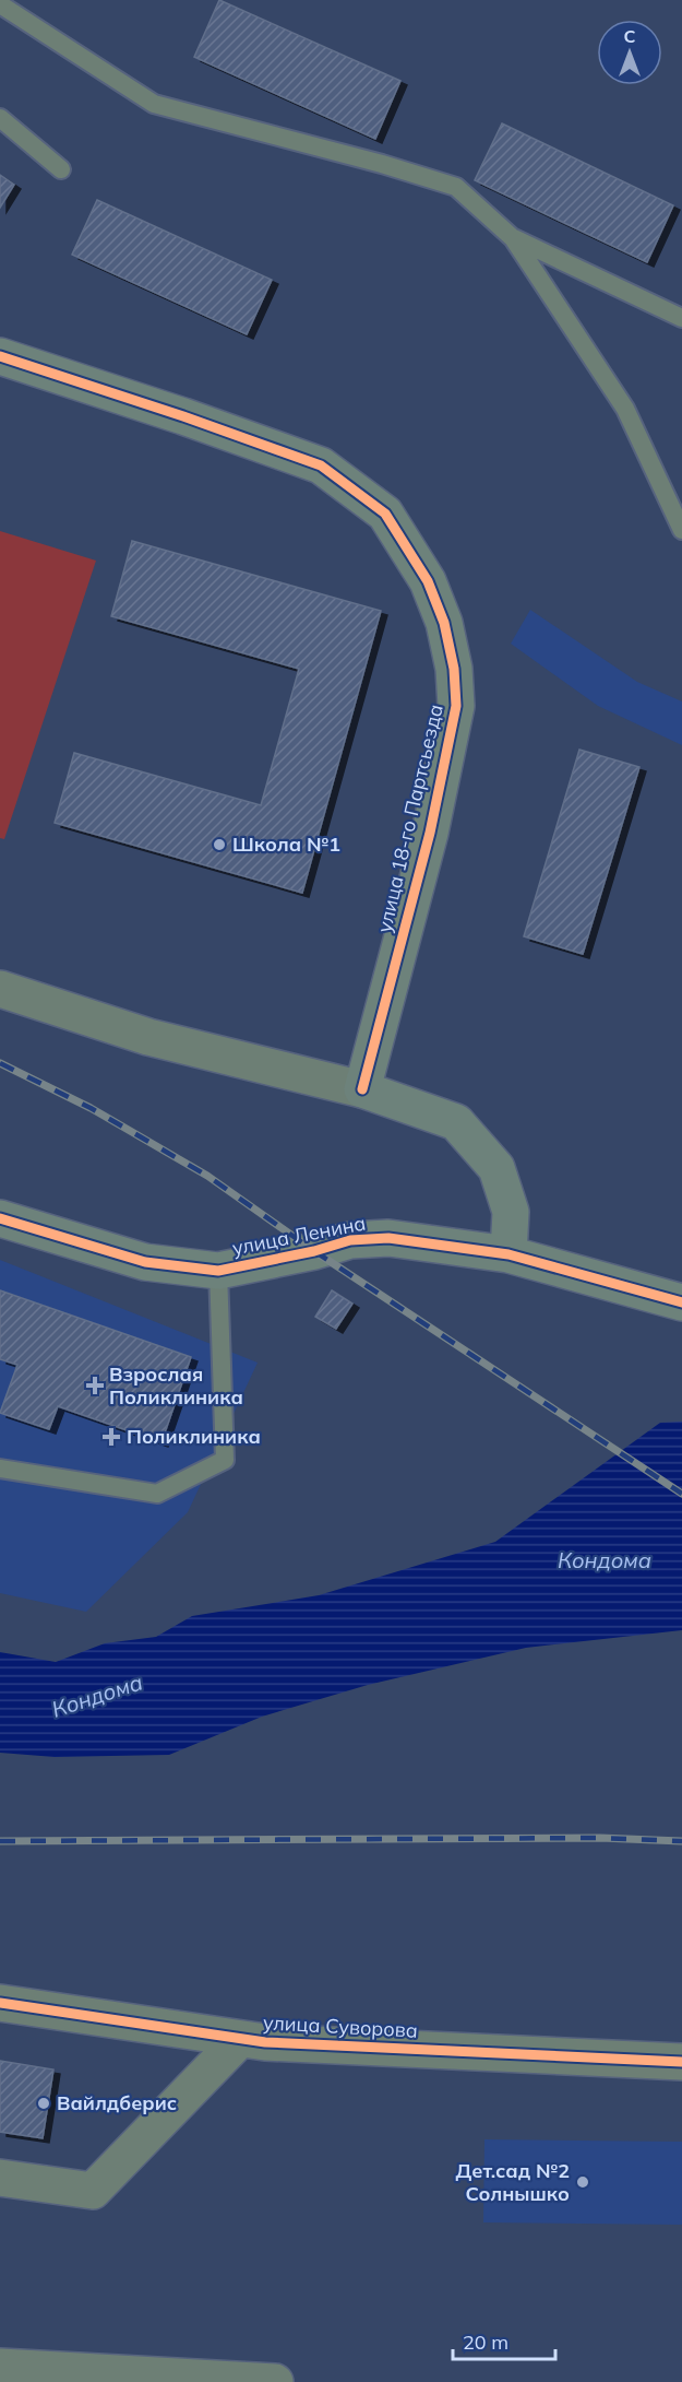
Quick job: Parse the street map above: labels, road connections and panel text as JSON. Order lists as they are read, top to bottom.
{
  "streets": {
    "street": ["улица 18-го Партсьезда", "улица Ленина", "улица Суворова"]
  },
  "water": ["Кондома"],
  "places": {
    "other": ["Школа №1", "Вайлдберис", "Дет.сад №2 Солнышко"],
    "health": ["Взрослая Поликлиника", "Поликлиника"]
  },
  "scale_bar": "20 m",
  "north": "top"
}
